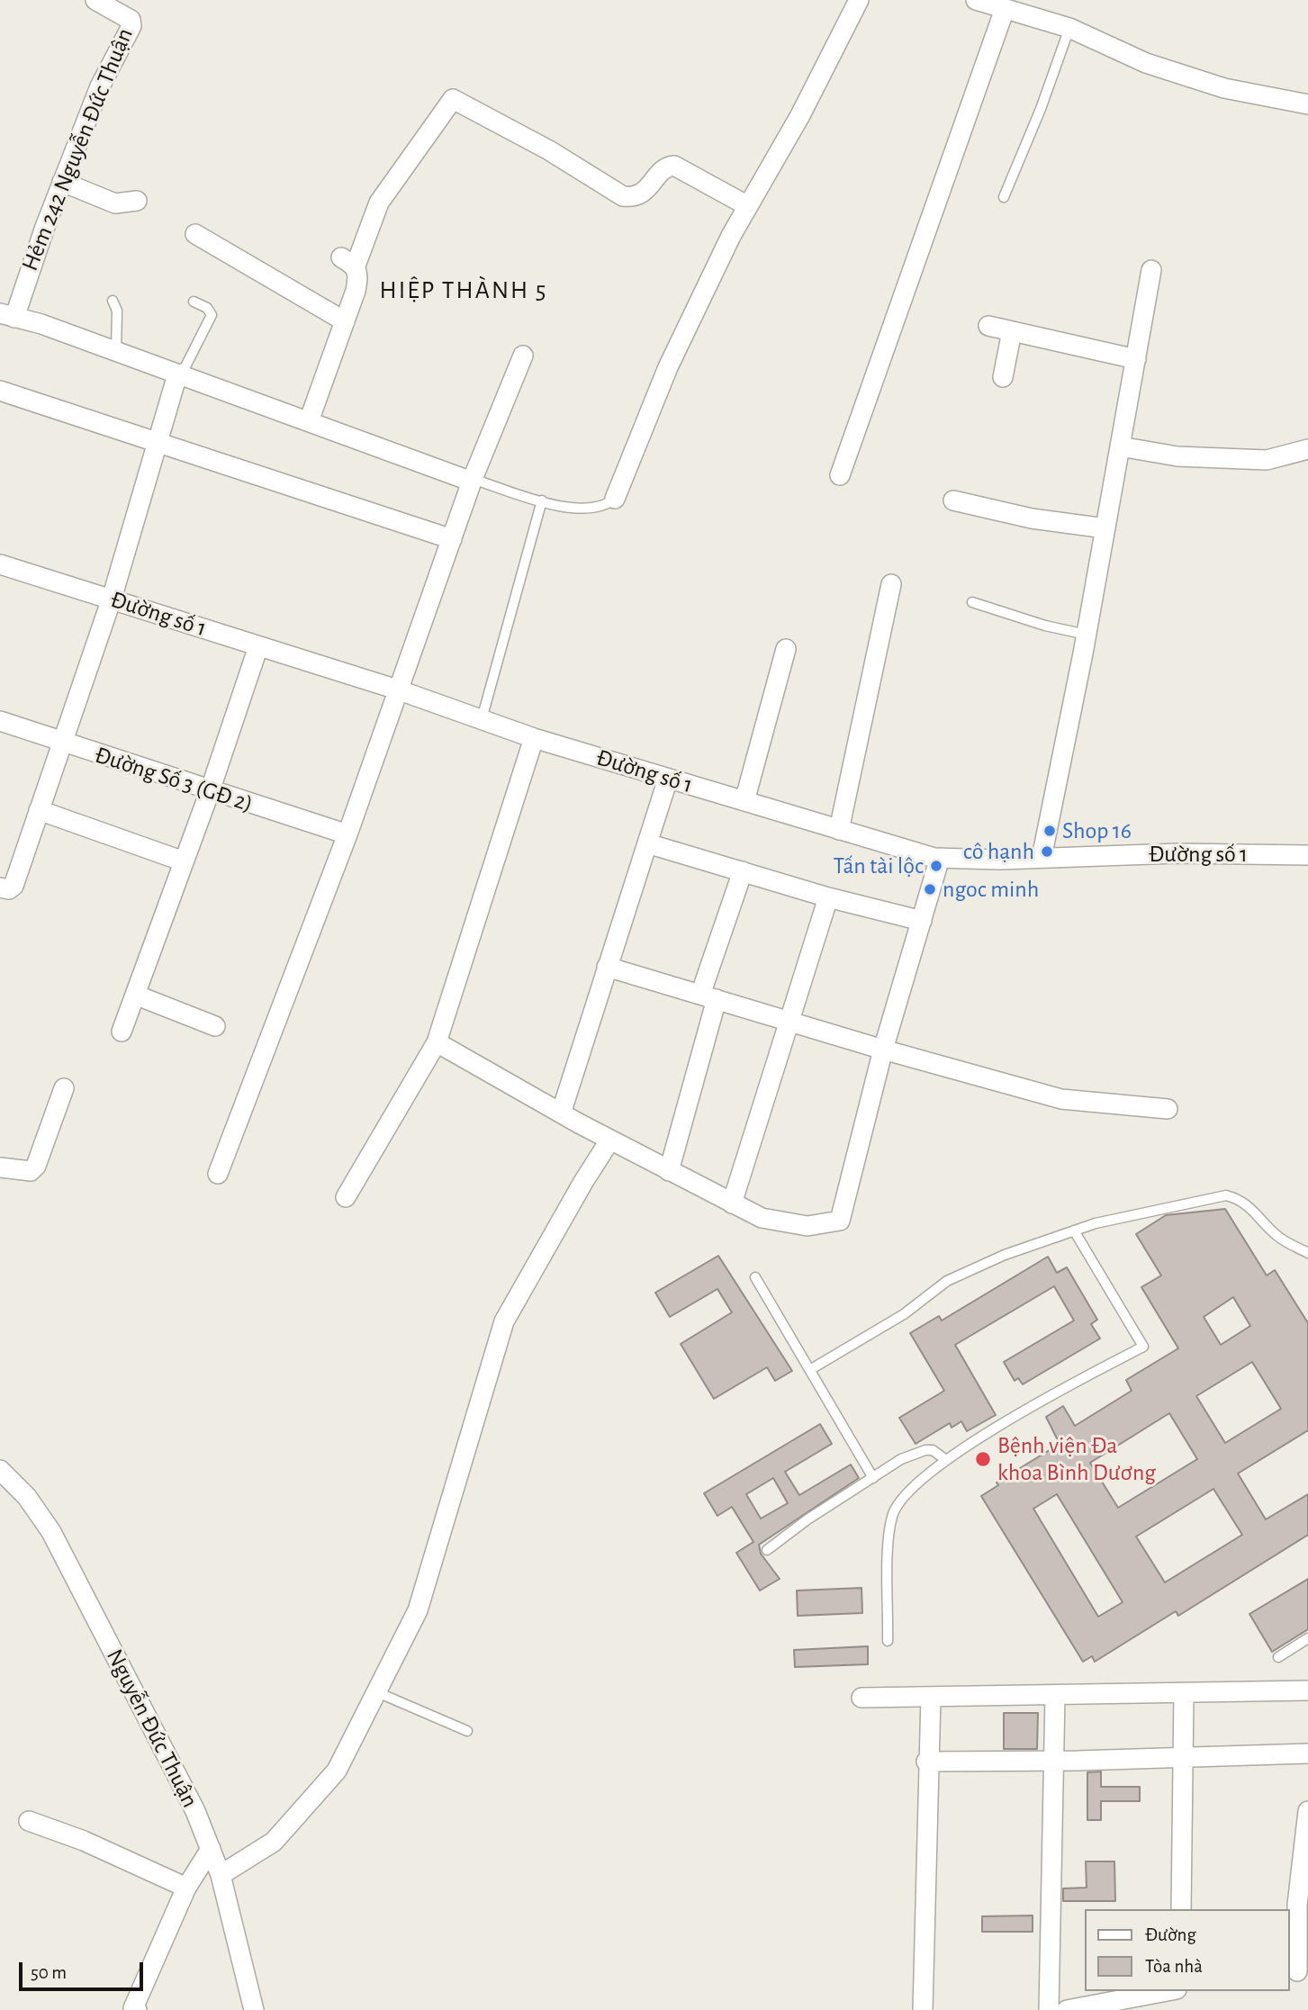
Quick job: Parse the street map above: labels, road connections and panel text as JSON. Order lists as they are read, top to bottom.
{
  "streets": {
    "street": [
      "Hẻm 242 Nguyễn Đức Thuận",
      "Đường số 1",
      "Đường Số 3 (GĐ 2)",
      "Nguyễn Đức Thuận"
    ]
  },
  "districts": ["HIỆP THÀNH 5"],
  "places": [
    "Shop 16",
    "cô hạnh",
    "Tấn tài lộc",
    "ngoc minh",
    "Bệnh viện Đa khoa Bình Dương"
  ],
  "legend": ["Đường", "Tòa nhà"],
  "scale_bar": "50 m"
}
